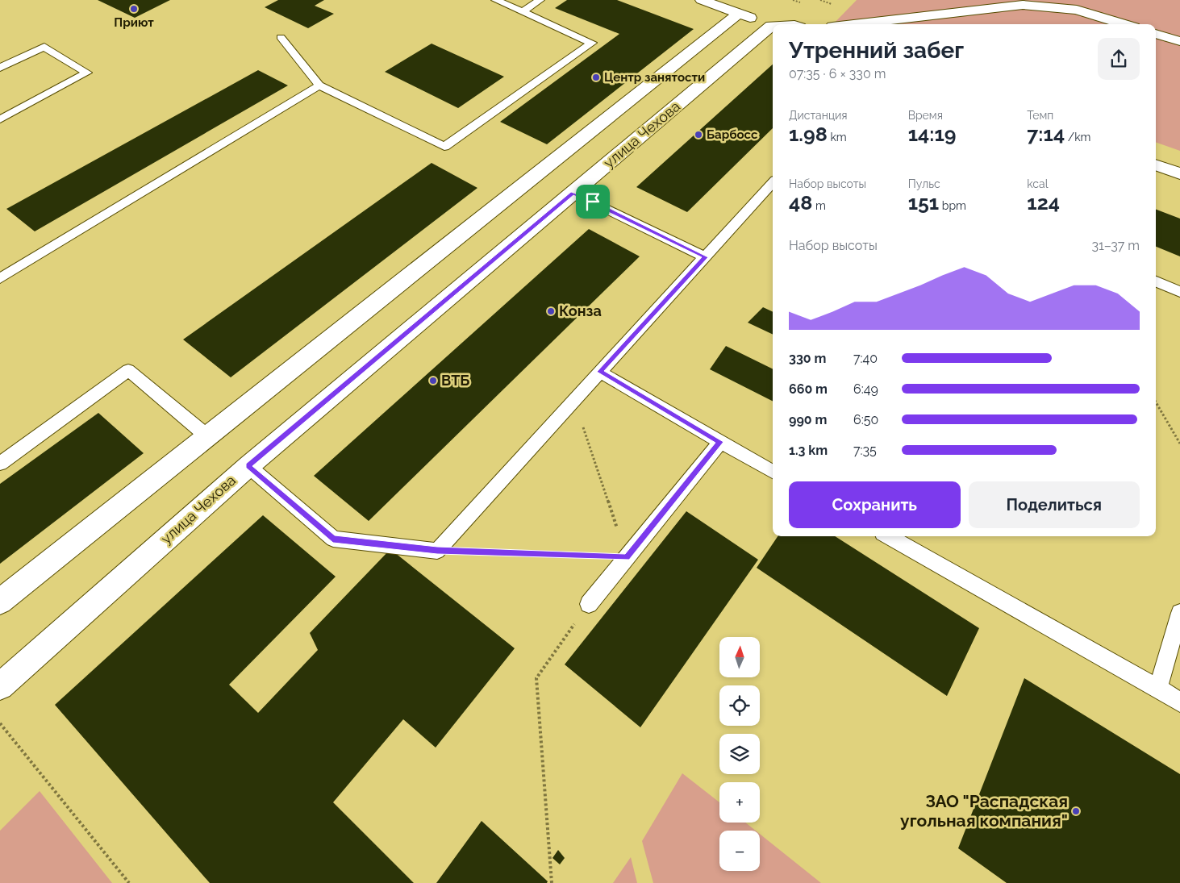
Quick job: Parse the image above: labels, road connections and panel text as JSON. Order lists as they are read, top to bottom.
{
  "streets": {
    "street": ["улица Чехова"]
  },
  "places": [
    "Приют",
    "Центр занятости",
    "Барбосс",
    "Конза",
    "ВТБ",
    "ЗАО \"Распадская угольная компания\""
  ],
  "north": "top",
  "page": {
    "heading": ["Утренний забег", "07:35 · 6 × 330 m"],
    "stats": [
      ["Дистанция", "1.98 km"],
      ["Время", "14:19"],
      ["Темп", "7:14 /km"],
      ["Набор высоты", "48 m"],
      ["Пульс", "151 bpm"],
      ["kcal", "124"]
    ],
    "chart": ["Набор высоты", "31–37 m"],
    "list": [
      {
        "name": "330 m",
        "note": "7:40"
      },
      {
        "name": "660 m",
        "note": "6:49"
      },
      {
        "name": "990 m",
        "note": "6:50"
      },
      {
        "name": "1.3 km",
        "note": "7:35"
      }
    ],
    "buttons": ["Сохранить", "Поделиться"],
    "map_buttons": ["+", "−"]
  }
}
